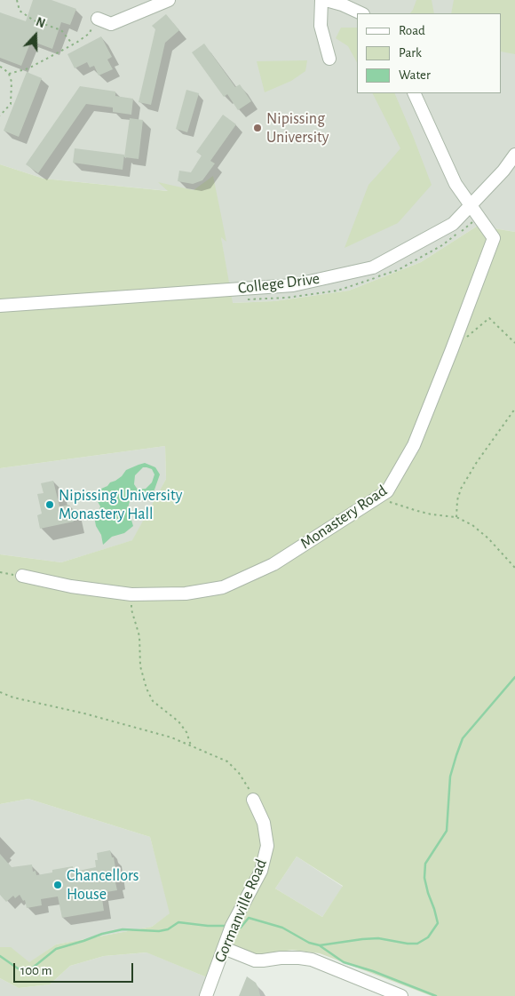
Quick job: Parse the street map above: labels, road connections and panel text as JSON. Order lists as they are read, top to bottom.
{
  "streets": {
    "street": ["College Drive", "Monastery Road", "Gormanville Road"]
  },
  "crossings": [
    ["College Drive", "Monastery Road"]
  ],
  "places": ["Nipissing University", "Nipissing University Monastery Hall", "Chancellors House"],
  "legend": ["Road", "Park", "Water"],
  "scale_bar": "100 m",
  "north": "top"
}
